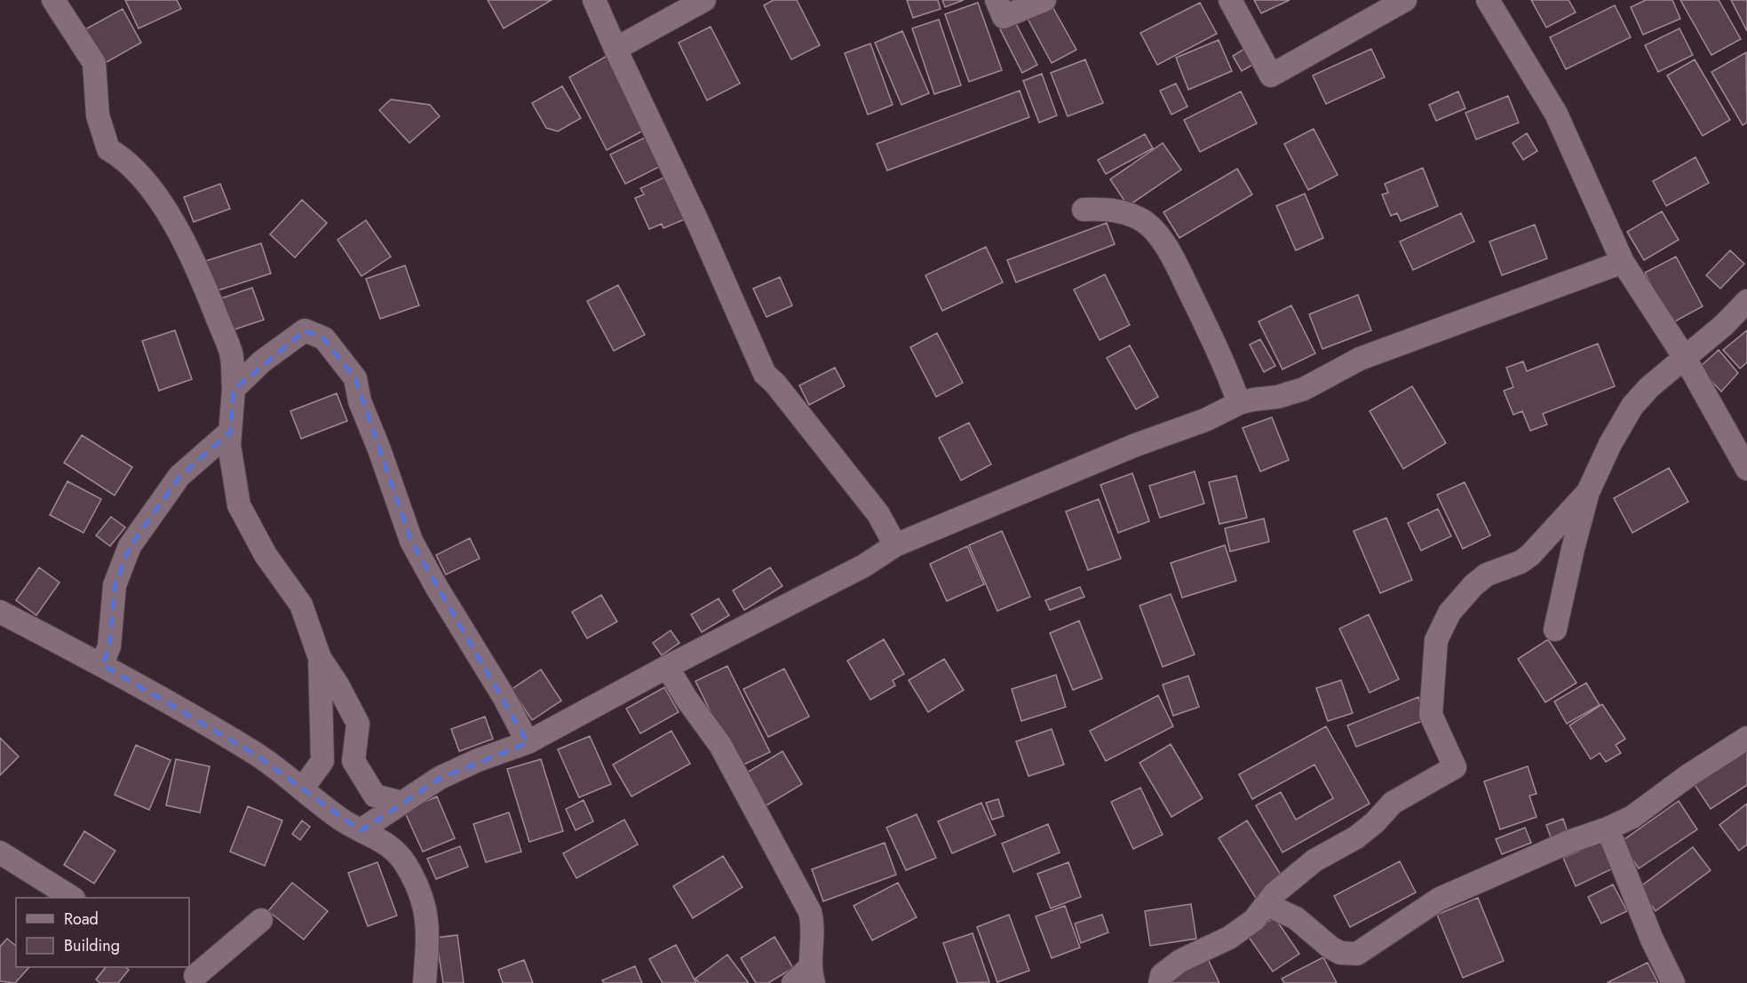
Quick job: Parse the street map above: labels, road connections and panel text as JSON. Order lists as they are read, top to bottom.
{
  "legend": ["Road", "Building"]
}
